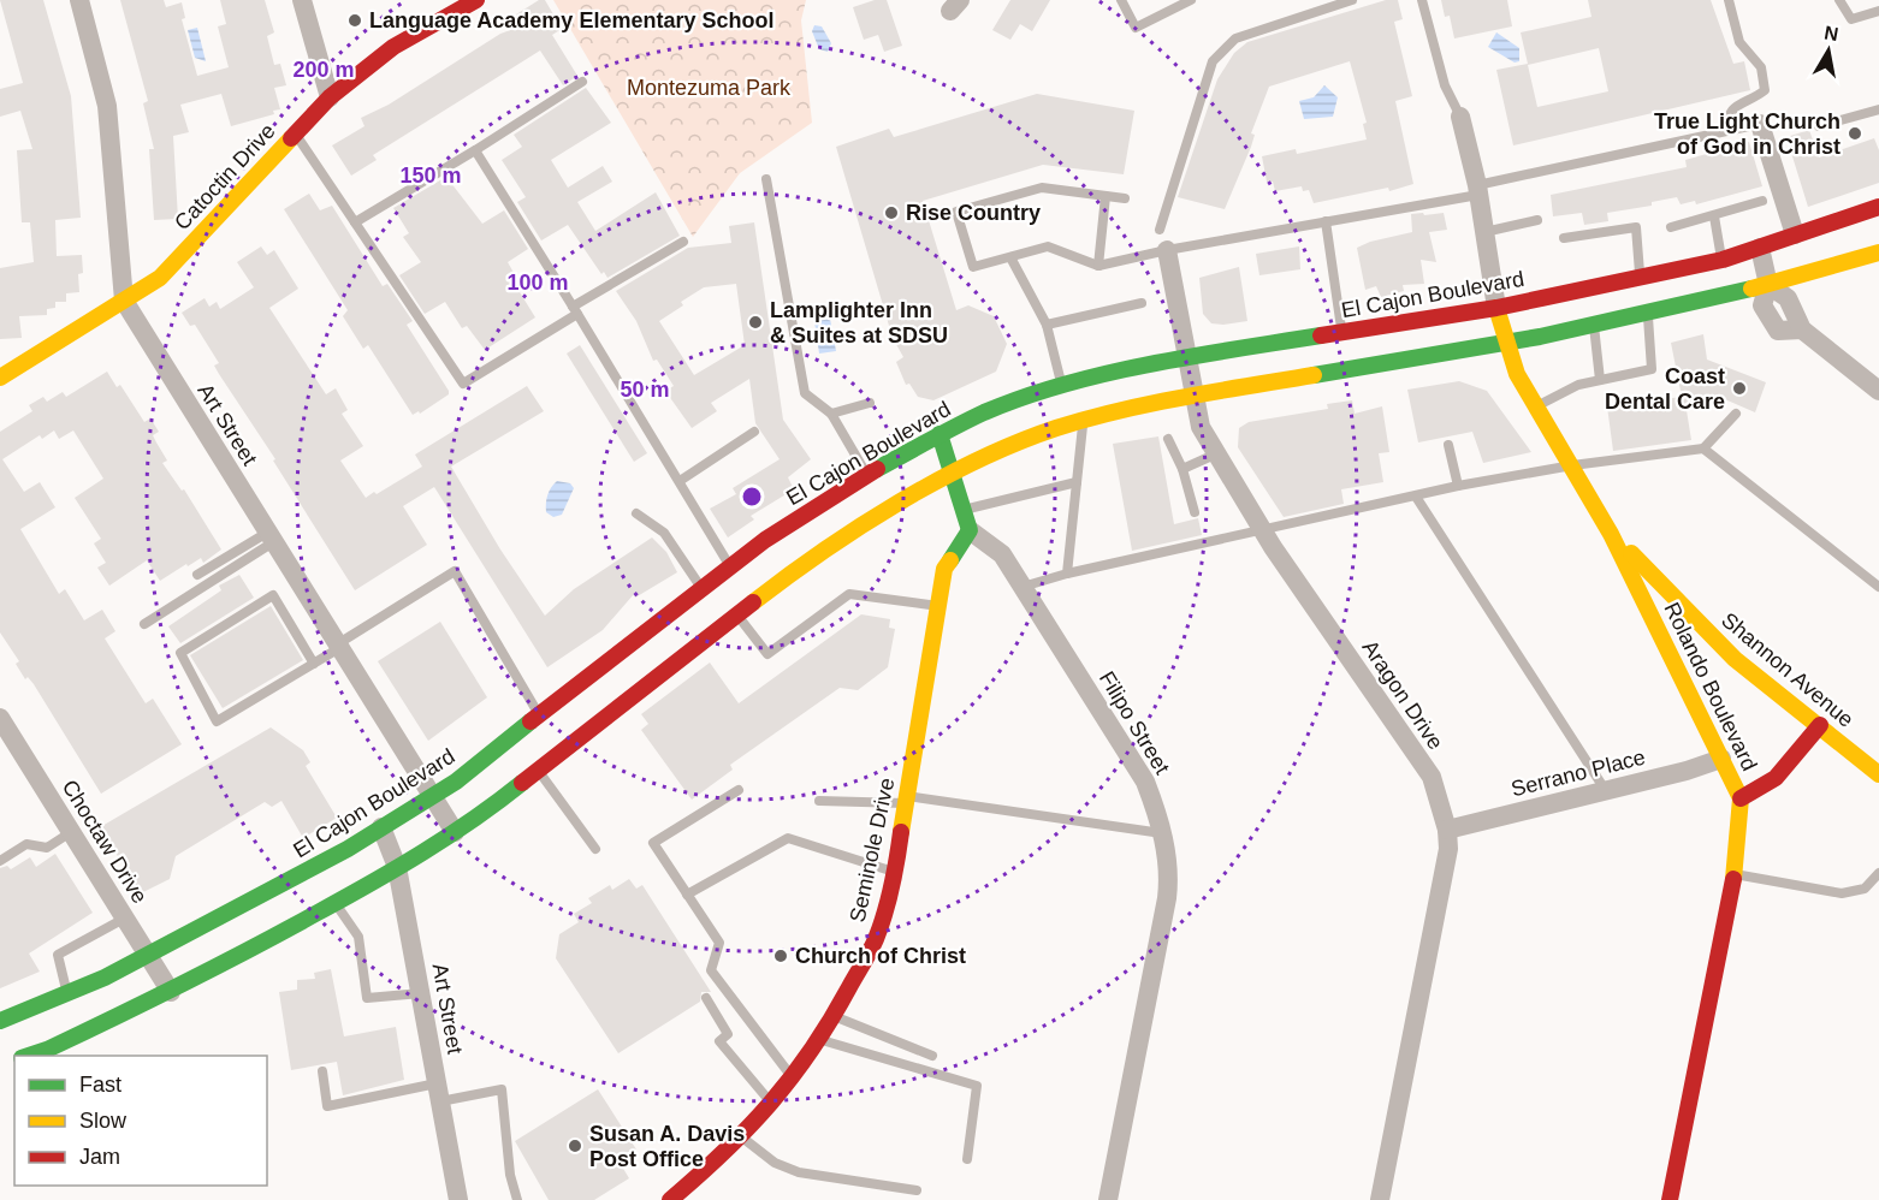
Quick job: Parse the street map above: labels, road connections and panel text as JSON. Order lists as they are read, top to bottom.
{
  "streets": {
    "main road": [
      "Catoctin Drive",
      "El Cajon Boulevard",
      "Shannon Avenue",
      "Rolando Boulevard",
      "Seminole Drive"
    ],
    "street": [
      "Art Street",
      "Aragon Drive",
      "Filipo Street",
      "Serrano Place",
      "Choctaw Drive"
    ]
  },
  "crossings": [
    ["Catoctin Drive", "Art Street"],
    ["El Cajon Boulevard", "Art Street"],
    ["El Cajon Boulevard", "Rolando Boulevard"],
    ["El Cajon Boulevard", "Aragon Drive"],
    ["El Cajon Boulevard", "Choctaw Drive"],
    ["Shannon Avenue", "Rolando Boulevard"],
    ["Rolando Boulevard", "Serrano Place"],
    ["Aragon Drive", "Serrano Place"],
    ["Filipo Street", "Seminole Drive"]
  ],
  "parks": ["Montezuma Park"],
  "places": [
    "Language Academy Elementary School",
    "True Light Church of God in Christ",
    "Rise Country",
    "Lamplighter Inn & Suites at SDSU",
    "Coast Dental Care",
    "Church of Christ",
    "Susan A. Davis Post Office"
  ],
  "legend": ["Fast", "Slow", "Jam"],
  "north": "top",
  "rings": [
    "200 m",
    "150 m",
    "100 m",
    "50 m"
  ]
}
